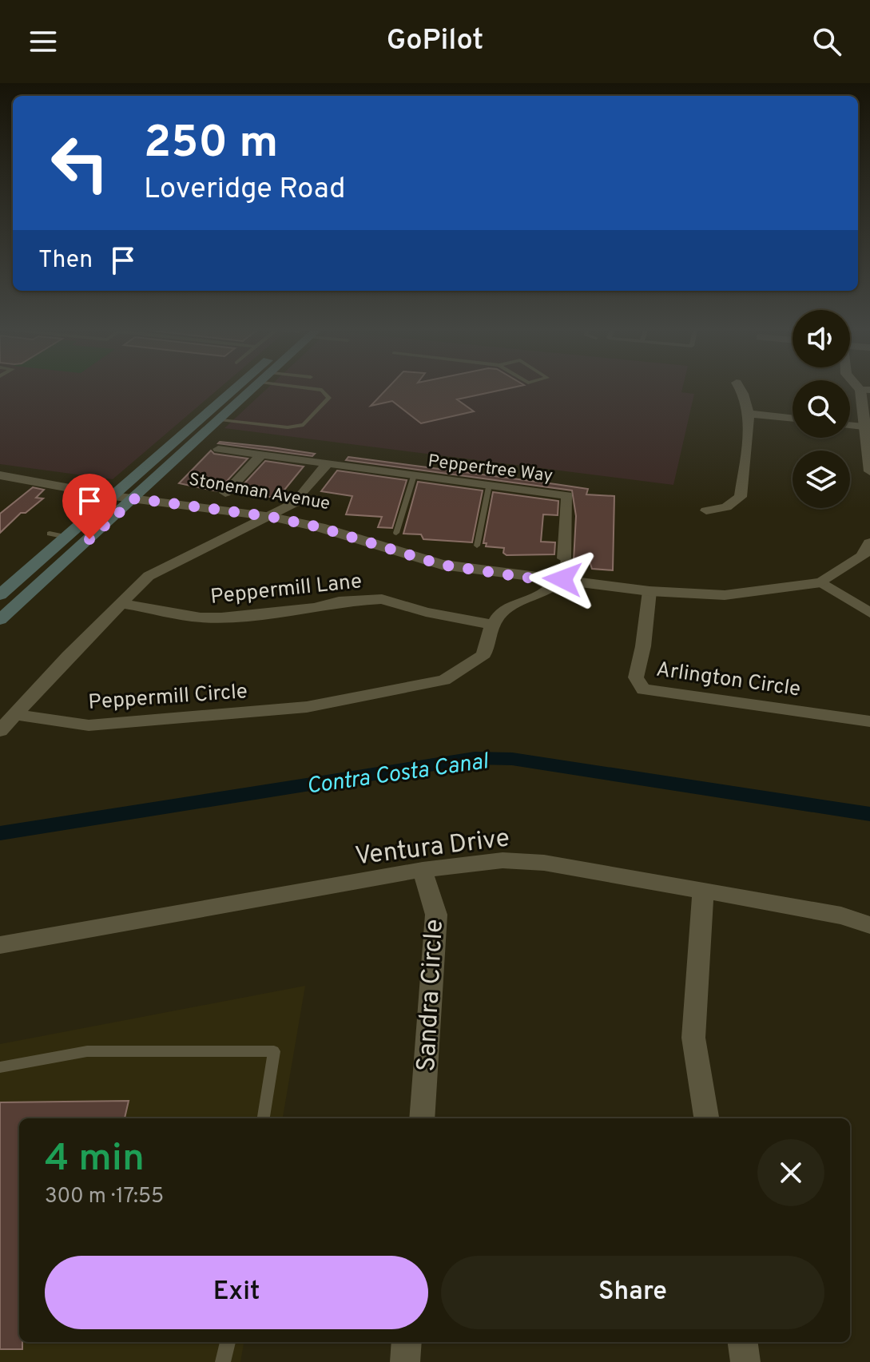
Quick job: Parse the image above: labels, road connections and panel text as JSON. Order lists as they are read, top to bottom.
{
  "streets": {
    "street": [
      "Peppertree Way",
      "Stoneman Avenue",
      "Peppermill Lane",
      "Arlington Circle",
      "Peppermill Circle",
      "Ventura Drive",
      "Sandra Circle"
    ]
  },
  "crossings": [
    ["Peppertree Way", "Stoneman Avenue"],
    ["Stoneman Avenue", "Arlington Circle"],
    ["Peppermill Lane", "Peppermill Circle"],
    ["Ventura Drive", "Sandra Circle"]
  ],
  "water": ["Contra Costa Canal"],
  "page": {
    "header": "GoPilot",
    "turn": ["250 m", "Loveridge Road"],
    "then": "Then",
    "heading": ["4 min", "300 m · 17:55"],
    "buttons": ["Exit", "Share"]
  }
}
